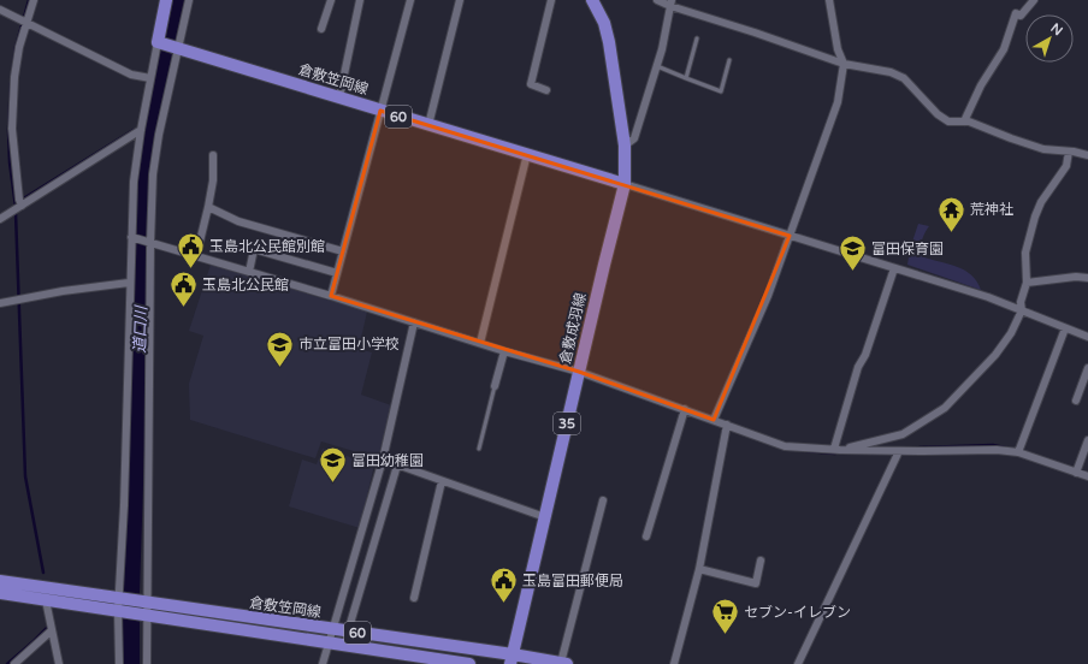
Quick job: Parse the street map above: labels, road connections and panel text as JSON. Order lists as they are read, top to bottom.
{
  "streets": {
    "main road": [
      "倉敷笠岡線",
      "60",
      "倉敷成羽線",
      "35"
    ]
  },
  "crossings": [
    ["倉敷笠岡線", "倉敷成羽線"]
  ],
  "water": ["道口川"],
  "places": {
    "temple": ["荒神社"],
    "public building": ["玉島北公民館別館", "玉島北公民館", "玉島富田郵便局"],
    "school or university": ["富田保育園", "市立富田小学校", "富田幼稚園"],
    "supermarket": ["セブン-イレブン"]
  },
  "north": "top right"
}
